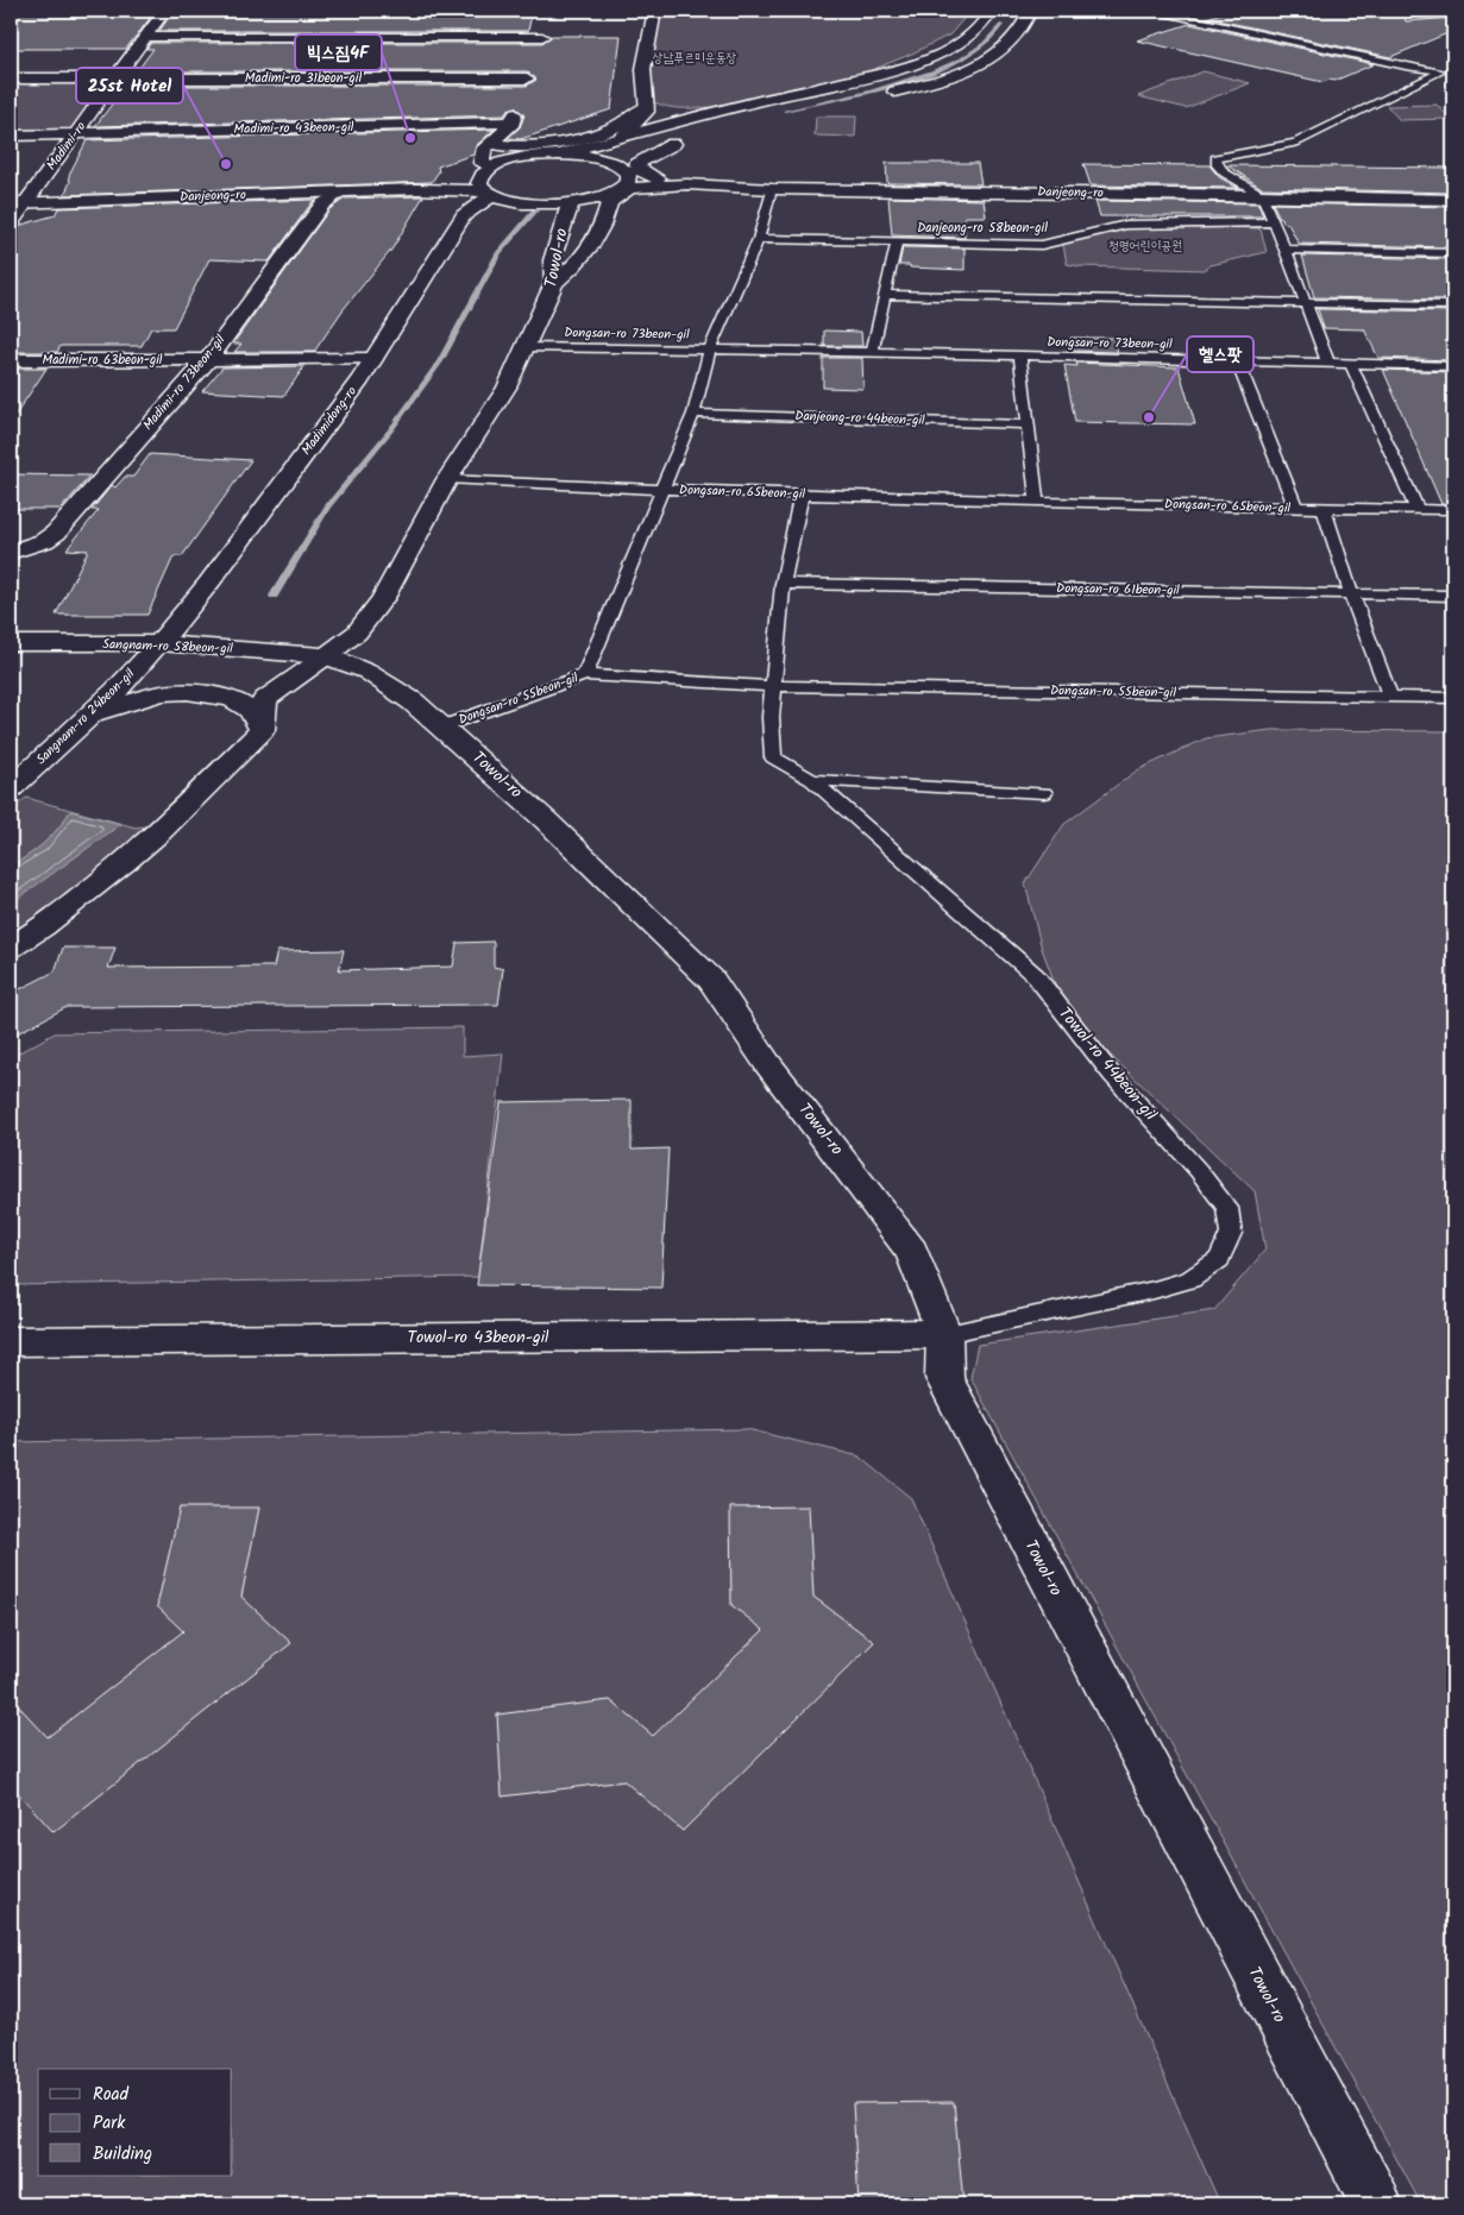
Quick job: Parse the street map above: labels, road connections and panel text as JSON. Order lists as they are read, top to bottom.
{
  "streets": {
    "street": [
      "Madimi-ro 31beon-gil",
      "Madimi-ro 43beon-gil",
      "Madimi-ro",
      "Danjeong-ro",
      "Towol-ro",
      "Madimi-ro 63beon-gil",
      "Madimi-ro 73beon-gil",
      "Madimidong-ro",
      "Sangnam-ro 58beon-gil",
      "Sangnam-ro 24beon-gil",
      "Towol-ro 43beon-gil"
    ],
    "lane": [
      "Danjeong-ro 58beon-gil",
      "Dongsan-ro 73beon-gil",
      "Danjeong-ro 44beon-gil",
      "Dongsan-ro 65beon-gil",
      "Dongsan-ro 61beon-gil",
      "Dongsan-ro 55beon-gil",
      "Towol-ro 44beon-gil"
    ]
  },
  "crossings": [
    ["Madimi-ro 31beon-gil", "Madimi-ro 43beon-gil"],
    ["Madimi-ro 31beon-gil", "Madimi-ro"],
    ["Madimi-ro 43beon-gil", "Madimi-ro"],
    ["Madimi-ro", "Danjeong-ro"],
    ["Danjeong-ro", "Madimi-ro 73beon-gil"],
    ["Danjeong-ro", "Madimidong-ro"],
    ["Towol-ro", "Dongsan-ro 73beon-gil"],
    ["Towol-ro", "Dongsan-ro 65beon-gil"],
    ["Towol-ro", "Sangnam-ro 58beon-gil"],
    ["Towol-ro", "Dongsan-ro 55beon-gil"],
    ["Towol-ro", "Towol-ro 44beon-gil"],
    ["Towol-ro", "Towol-ro 43beon-gil"],
    ["Madimi-ro 63beon-gil", "Madimi-ro 73beon-gil"],
    ["Madimi-ro 63beon-gil", "Madimidong-ro"],
    ["Madimidong-ro", "Sangnam-ro 58beon-gil"],
    ["Madimidong-ro", "Sangnam-ro 24beon-gil"],
    ["Sangnam-ro 58beon-gil", "Sangnam-ro 24beon-gil"],
    ["Dongsan-ro 55beon-gil", "Towol-ro 44beon-gil"],
    ["Towol-ro 44beon-gil", "Towol-ro 43beon-gil"]
  ],
  "parks": ["상남푸르미운동장", "청명어린이공원"],
  "places": ["빅스짐4F", "25st Hotel", "헬스팟"],
  "legend": ["Road", "Park", "Building"]
}
